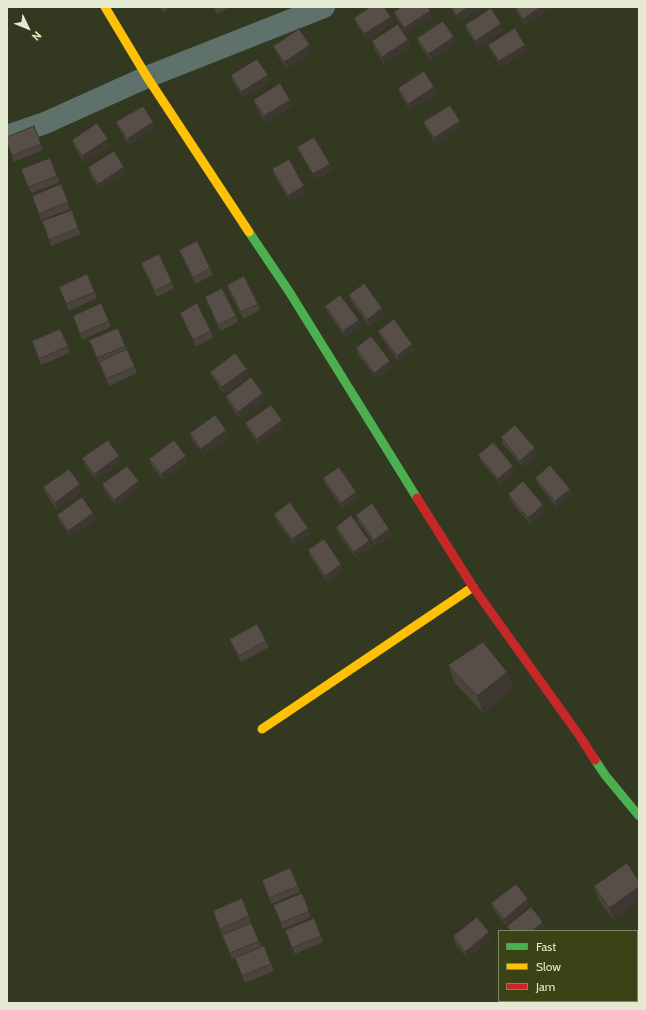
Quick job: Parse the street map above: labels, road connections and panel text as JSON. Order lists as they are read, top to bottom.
{
  "legend": ["Fast", "Slow", "Jam"],
  "north": "bottom right"
}
